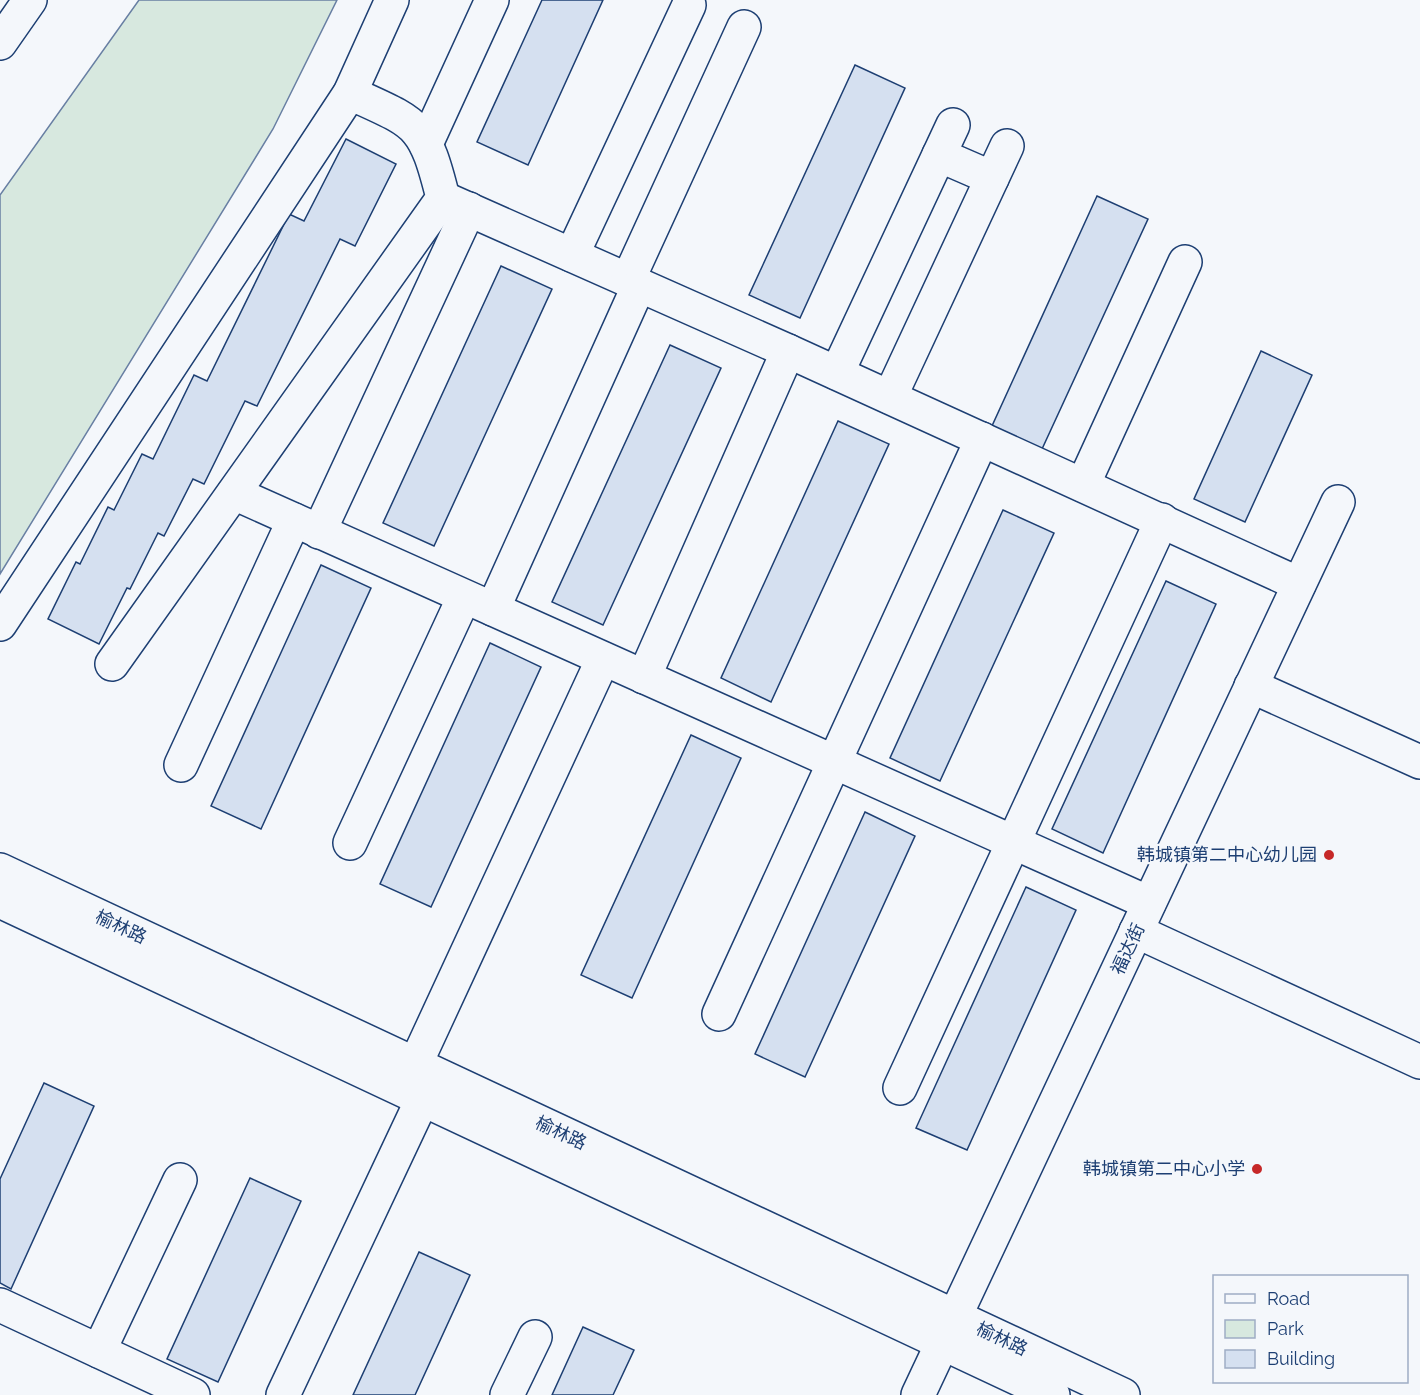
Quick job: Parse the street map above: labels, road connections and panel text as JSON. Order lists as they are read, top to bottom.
{
  "streets": {
    "main road": ["榆林路", "福达街"]
  },
  "crossings": [
    ["榆林路", "福达街"]
  ],
  "places": ["韩城镇第二中心幼儿园", "韩城镇第二中心小学"],
  "legend": ["Road", "Park", "Building"]
}
